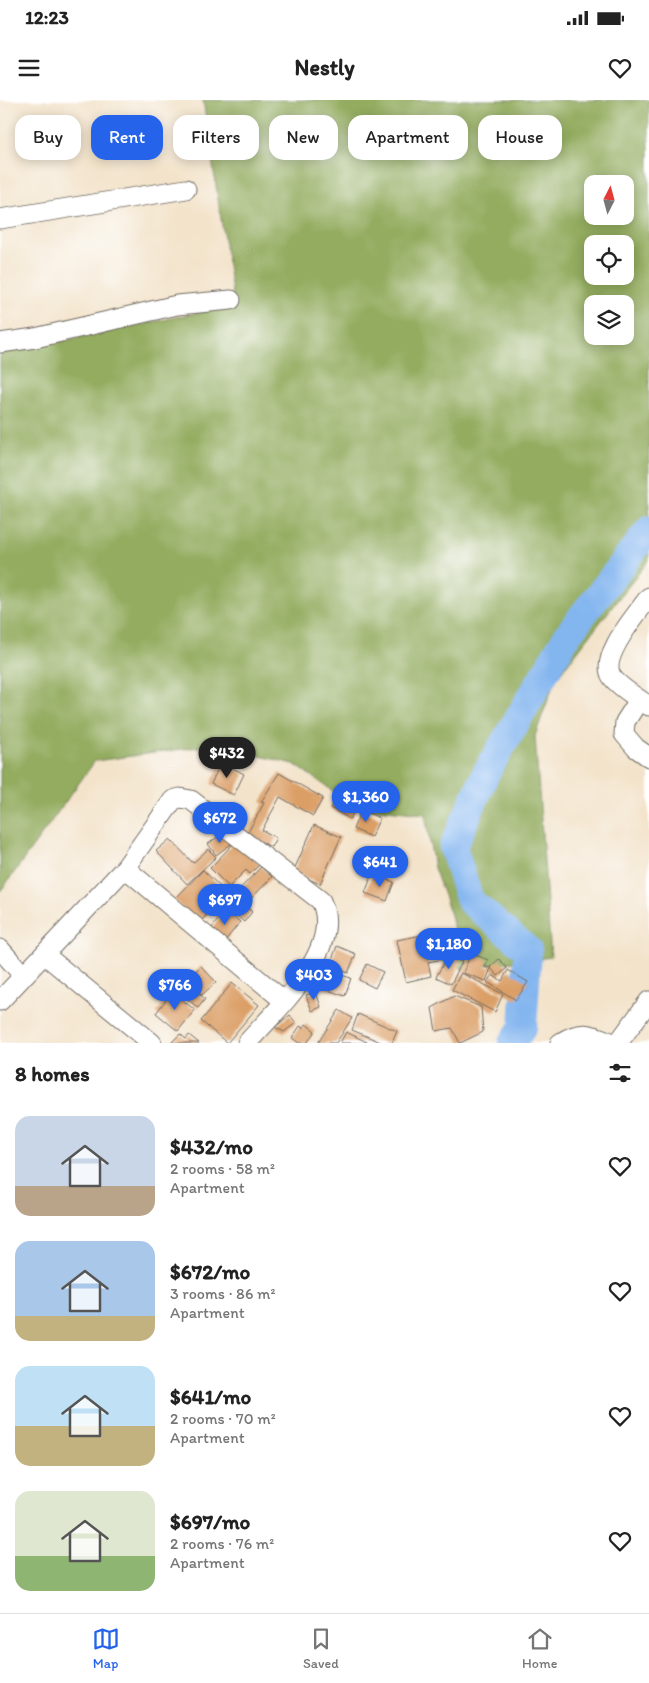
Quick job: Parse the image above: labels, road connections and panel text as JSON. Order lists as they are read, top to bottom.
{
  "north": "top",
  "page": {
    "status": "12:23",
    "header": "Nestly",
    "chip": [
      "Buy",
      "Rent",
      "Filters",
      "New",
      "Apartment",
      "House"
    ],
    "price": [
      "$432",
      "$1,360",
      "$672",
      "$641",
      "$697",
      "$1,180",
      "$403",
      "$766"
    ],
    "heading": "8 homes",
    "list": [
      {
        "name": "$432/mo",
        "note": "2 rooms · 58 m² · Apartment"
      },
      {
        "name": "$672/mo",
        "note": "3 rooms · 86 m² · Apartment"
      },
      {
        "name": "$641/mo",
        "note": "2 rooms · 70 m² · Apartment"
      },
      {
        "name": "$697/mo",
        "note": "2 rooms · 76 m² · Apartment"
      }
    ],
    "tabs": ["Map", "Saved", "Home"]
  }
}
